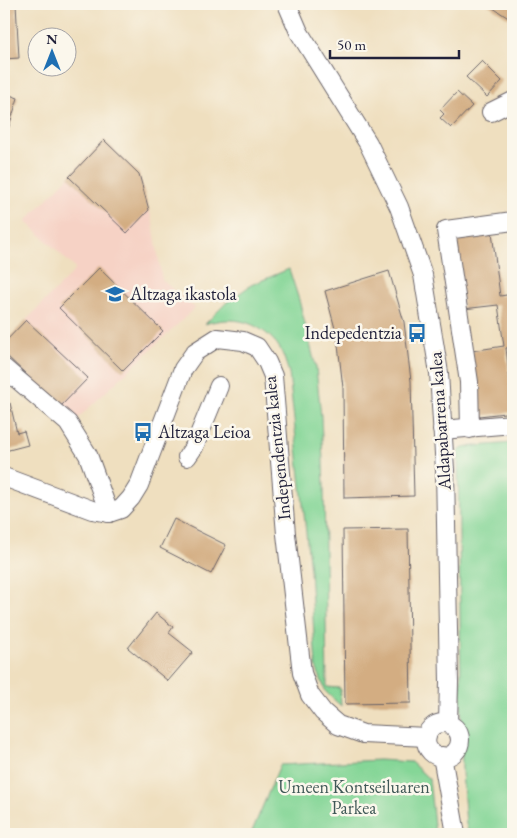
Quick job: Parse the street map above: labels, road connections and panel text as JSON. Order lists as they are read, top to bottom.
{
  "streets": {
    "street": ["Aldapabarrena kalea", "Independentzia kalea"]
  },
  "crossings": [
    ["Aldapabarrena kalea", "Independentzia kalea"]
  ],
  "parks": ["Umeen Kontseiluaren Parkea"],
  "places": {
    "school or university": ["Altzaga ikastola"],
    "bus stop": ["Indepedentzia", "Altzaga Leioa"]
  },
  "scale_bar": "50 m",
  "north": "top"
}
